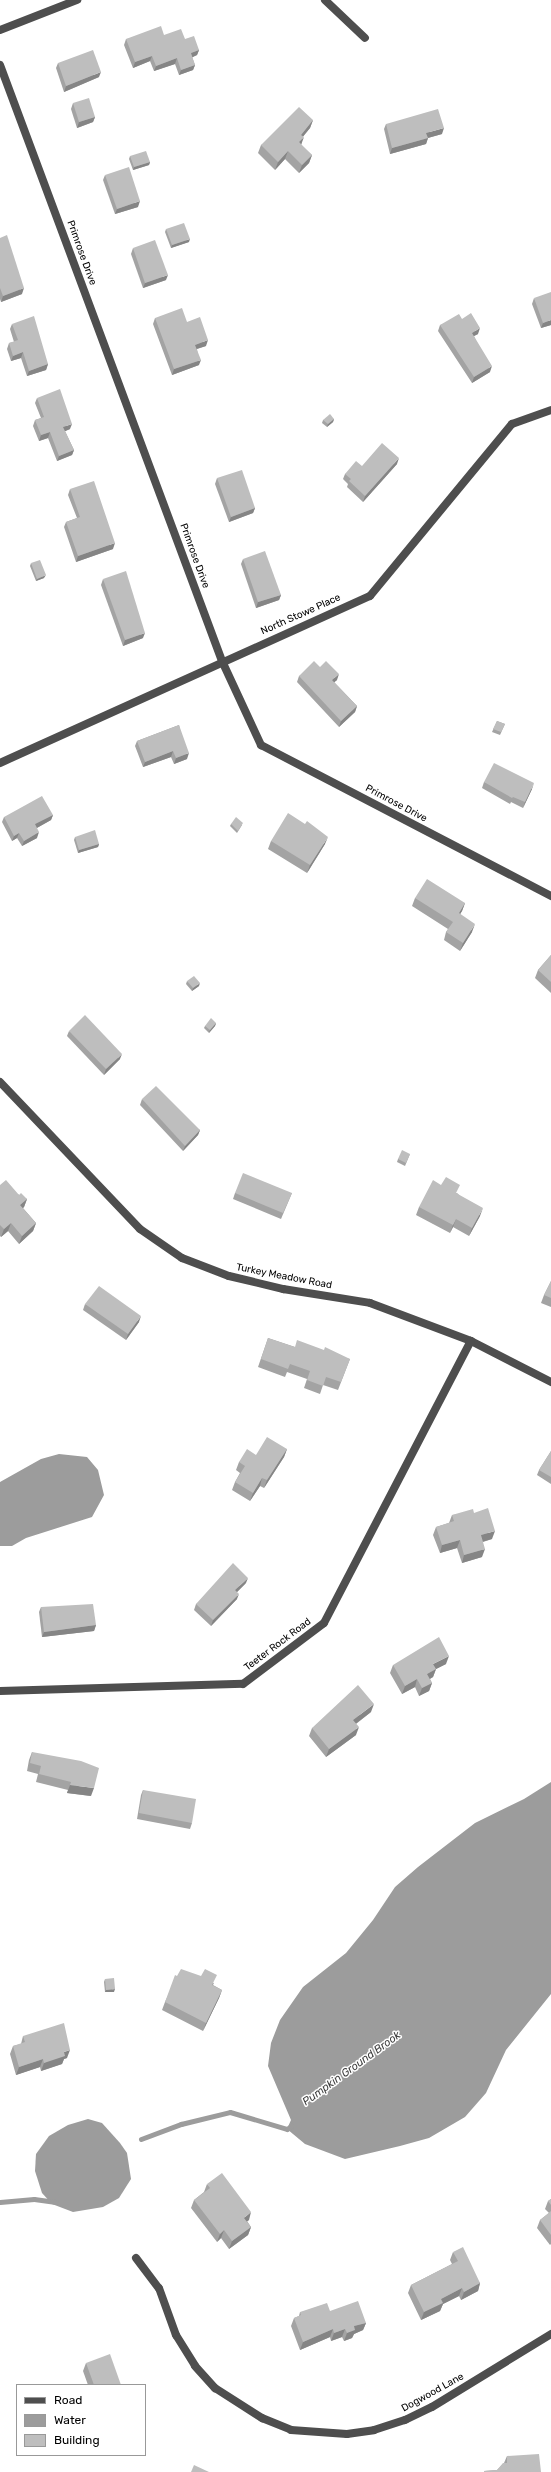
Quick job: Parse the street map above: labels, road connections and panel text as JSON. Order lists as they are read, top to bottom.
{
  "streets": {
    "street": [
      "Primrose Drive",
      "North Stowe Place",
      "Turkey Meadow Road",
      "Teeter Rock Road",
      "Dogwood Lane"
    ]
  },
  "crossings": [
    ["Primrose Drive", "North Stowe Place"],
    ["Turkey Meadow Road", "Teeter Rock Road"]
  ],
  "water": ["Pumpkin Ground Brook"],
  "legend": ["Road", "Water", "Building"]
}
